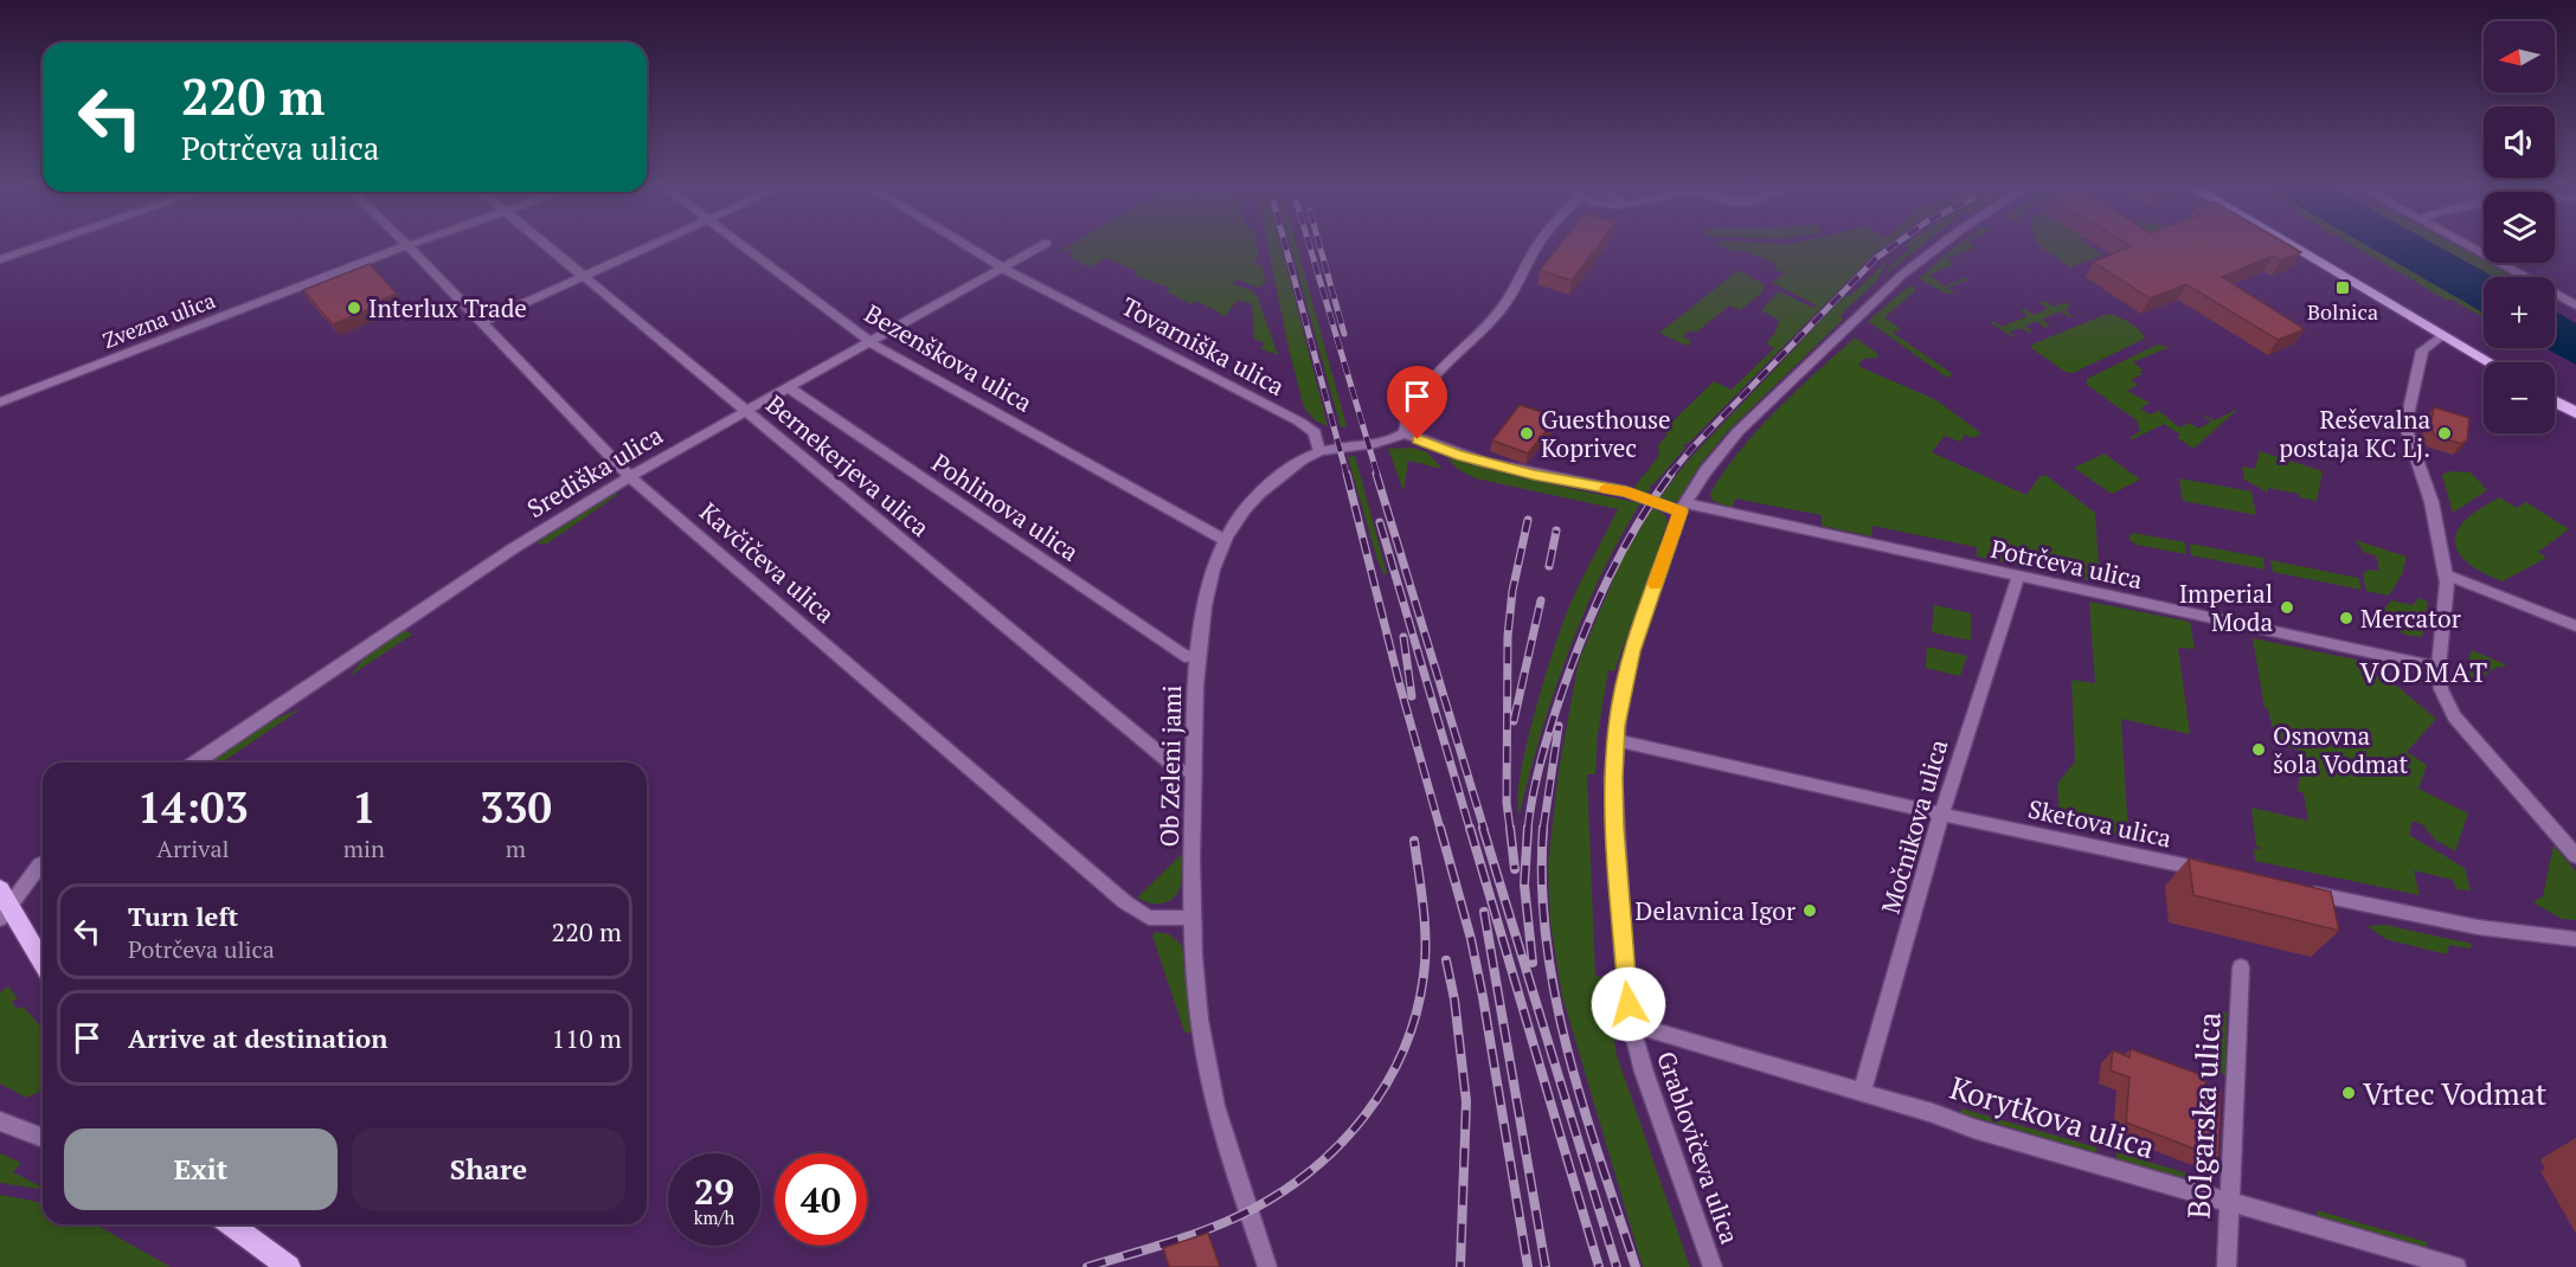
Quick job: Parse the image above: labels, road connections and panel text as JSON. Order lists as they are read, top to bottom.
{
  "streets": {
    "street": [
      "Zvezna ulica",
      "Tovarniška ulica",
      "Bezenškova ulica",
      "Bernekerjeva ulica",
      "Središka ulica",
      "Pohlinova ulica",
      "Kavčičeva ulica",
      "Potrčeva ulica",
      "Ob Zeleni jami",
      "Sketova ulica",
      "Močnikova ulica",
      "Bolgarska ulica",
      "Korytkova ulica",
      "Grablovičeva ulica"
    ]
  },
  "crossings": [
    ["Tovarniška ulica", "Središka ulica"],
    ["Tovarniška ulica", "Ob Zeleni jami"],
    ["Bezenškova ulica", "Središka ulica"],
    ["Bezenškova ulica", "Ob Zeleni jami"],
    ["Bernekerjeva ulica", "Središka ulica"],
    ["Bernekerjeva ulica", "Ob Zeleni jami"],
    ["Središka ulica", "Pohlinova ulica"],
    ["Središka ulica", "Kavčičeva ulica"],
    ["Pohlinova ulica", "Ob Zeleni jami"],
    ["Kavčičeva ulica", "Ob Zeleni jami"],
    ["Potrčeva ulica", "Ob Zeleni jami"],
    ["Potrčeva ulica", "Močnikova ulica"],
    ["Potrčeva ulica", "Grablovičeva ulica"],
    ["Sketova ulica", "Močnikova ulica"],
    ["Sketova ulica", "Grablovičeva ulica"],
    ["Močnikova ulica", "Korytkova ulica"],
    ["Bolgarska ulica", "Korytkova ulica"],
    ["Korytkova ulica", "Grablovičeva ulica"]
  ],
  "districts": ["VODMAT"],
  "places": {
    "transit": ["Bolnica"],
    "other": [
      "Interlux Trade",
      "Guesthouse Koprivec",
      "Reševalna postaja KC Lj.",
      "Imperial Moda",
      "Mercator",
      "Osnovna šola Vodmat",
      "Delavnica Igor",
      "Vrtec Vodmat"
    ]
  },
  "north": "left",
  "page": {
    "map_buttons": ["+", "−"],
    "turn": ["220 m", "Potrčeva ulica"],
    "eta": [
      "14:03",
      "Arrival",
      "1",
      "min",
      "330",
      "m"
    ],
    "list": [
      {
        "name": "Turn left",
        "note": "Potrčeva ulica",
        "value": "220 m"
      },
      {
        "name": "Arrive at destination",
        "value": "110 m"
      }
    ],
    "buttons": ["Exit", "Share"],
    "speed": "29 km/h",
    "limit": "40"
  }
}
